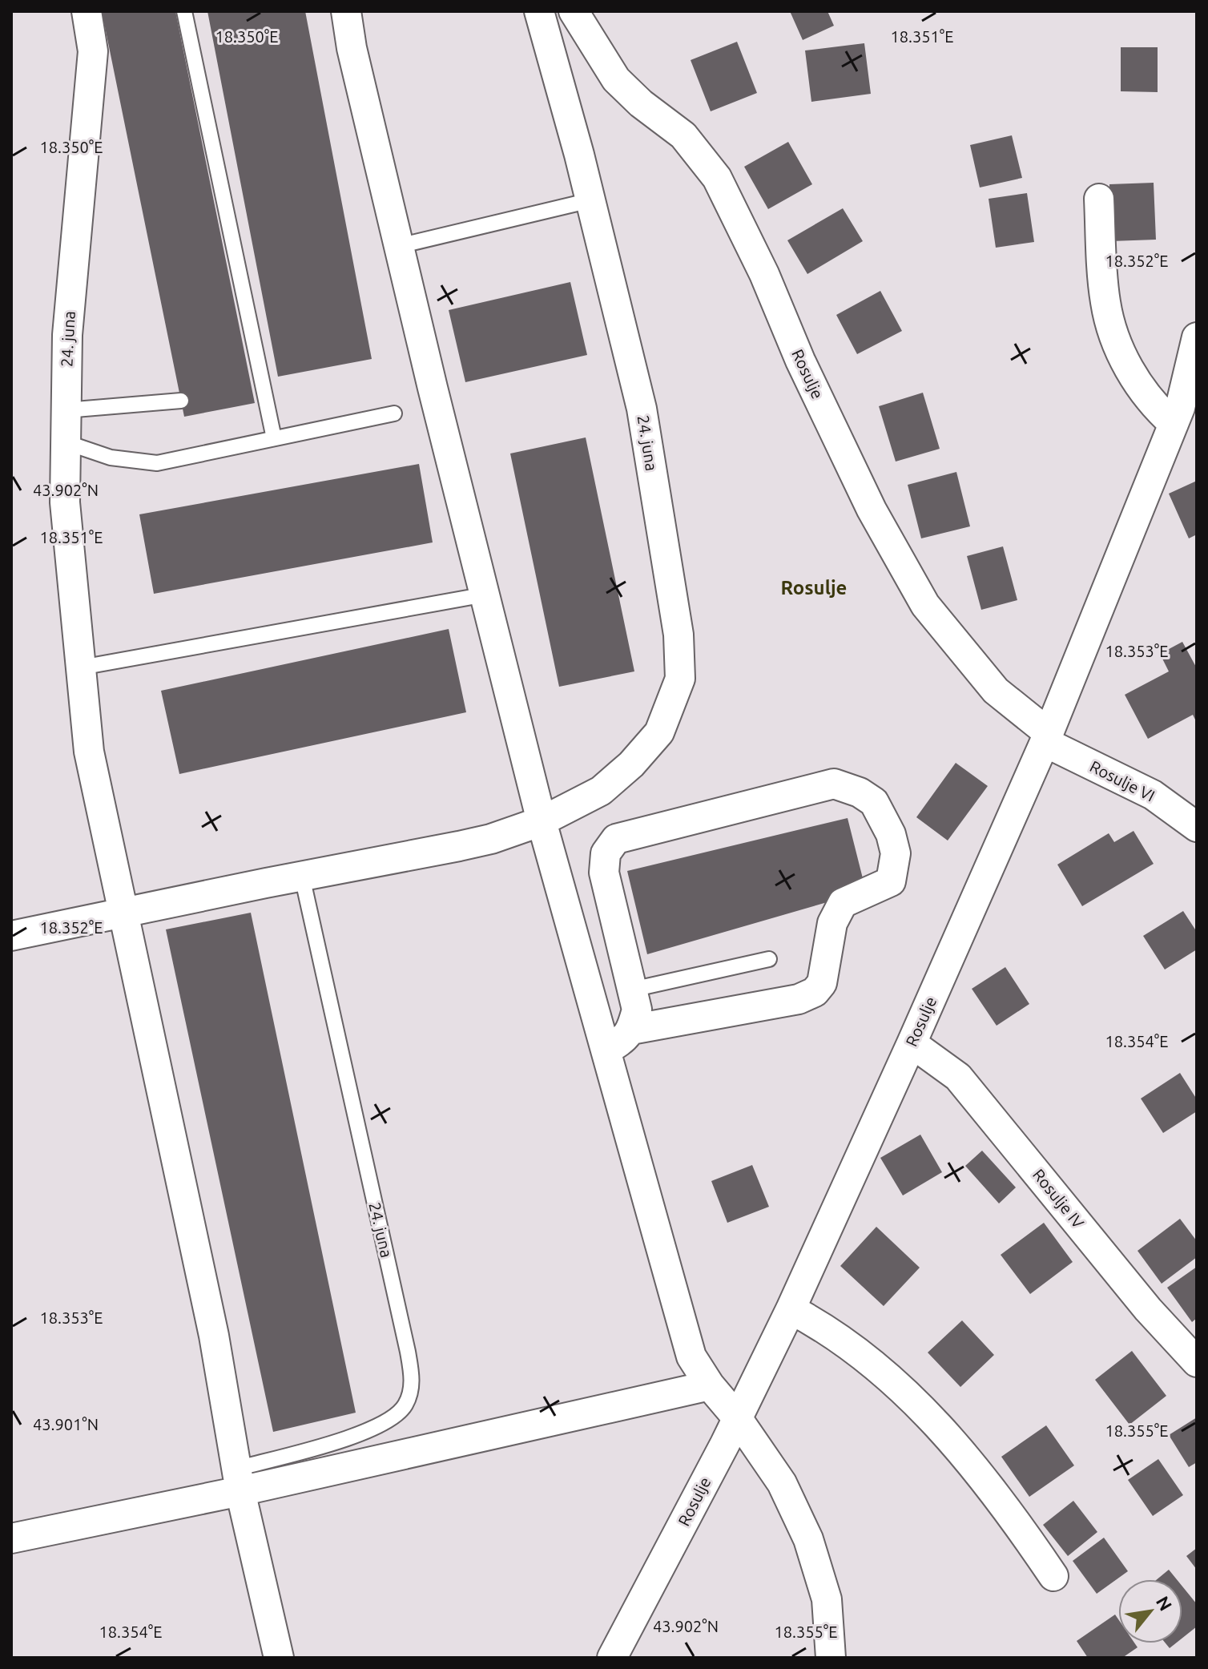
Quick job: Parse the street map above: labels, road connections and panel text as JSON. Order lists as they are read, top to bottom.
{
  "streets": {
    "street": [
      "24. juna",
      "Rosulje",
      "Rosulje VI",
      "Rosulje IV"
    ]
  },
  "crossings": [
    ["Rosulje", "Rosulje VI"],
    ["Rosulje", "Rosulje IV"]
  ],
  "districts": ["Rosulje"],
  "north": "top right",
  "coordinates": [
    "18.350°E",
    "18.351°E",
    "18.352°E",
    "43.902°N",
    "18.353°E",
    "18.354°E",
    "43.901°N",
    "18.355°E"
  ]
}
